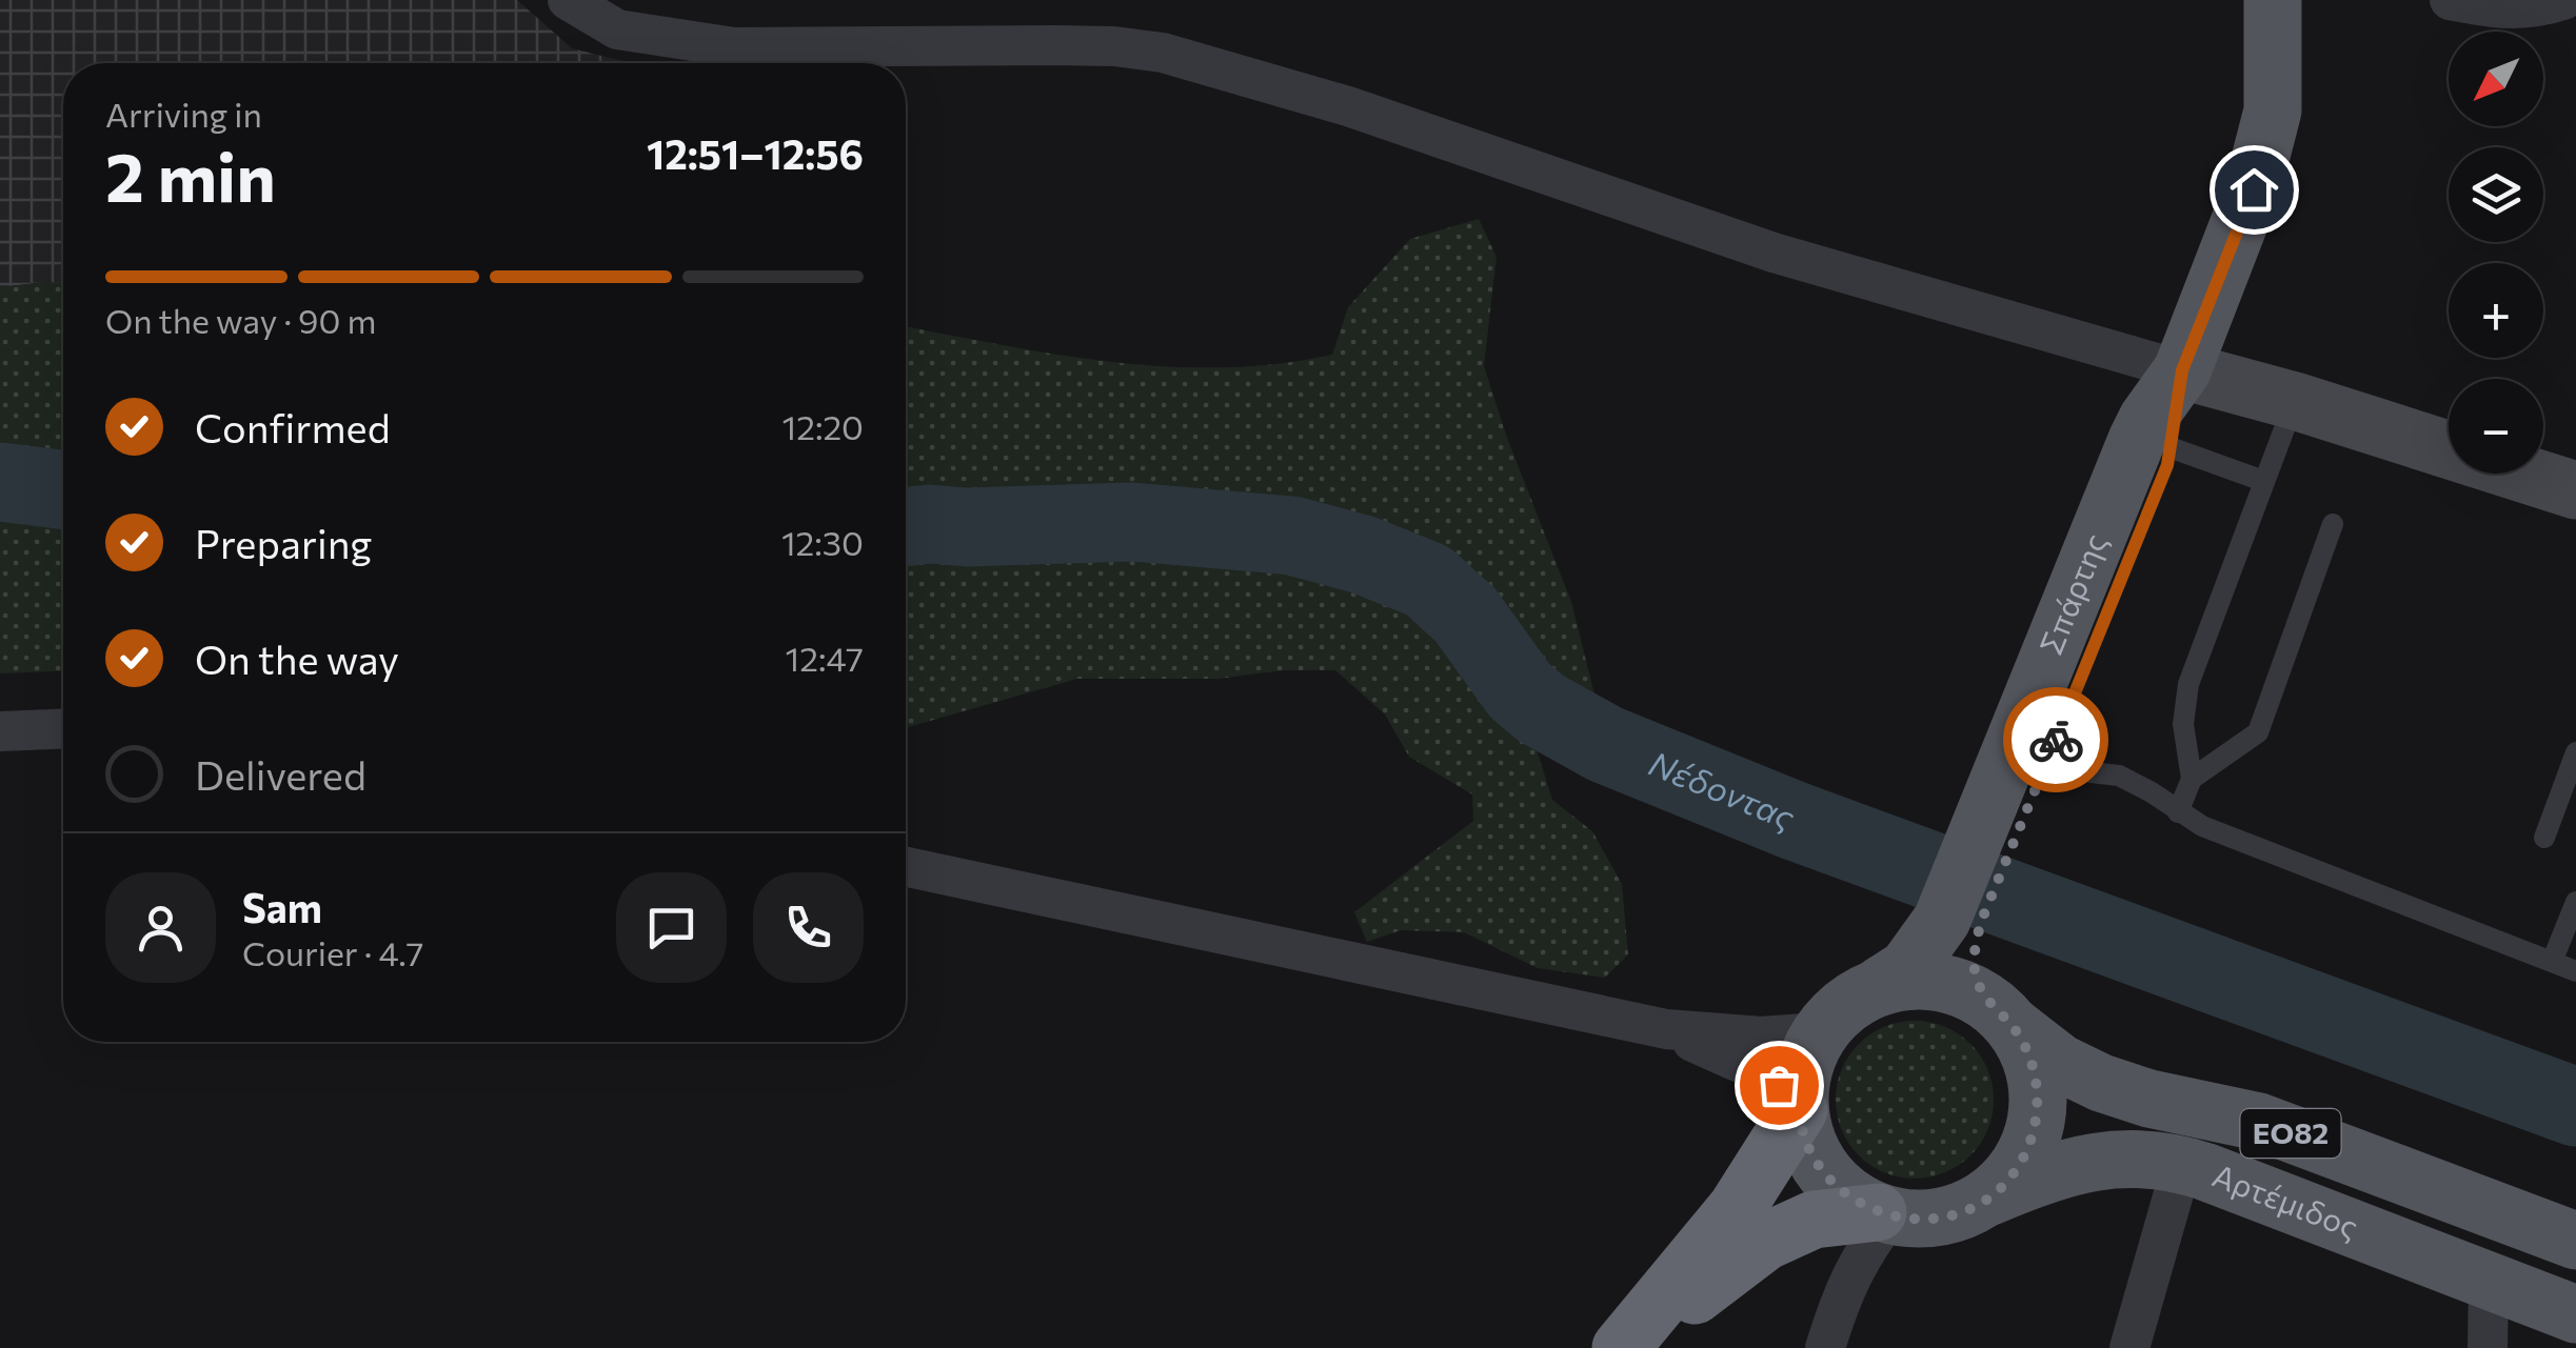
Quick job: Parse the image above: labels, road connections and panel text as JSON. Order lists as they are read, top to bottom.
{
  "streets": {
    "main road": ["Σπάρτης", "ΕΟ82", "Αρτέμιδος"]
  },
  "crossings": [
    ["Σπάρτης", "ΕΟ82"],
    ["Σπάρτης", "Αρτέμιδος"],
    ["ΕΟ82", "Αρτέμιδος"]
  ],
  "water": ["Νέδoντας"],
  "north": "bottom left",
  "page": {
    "map_buttons": ["+", "−"],
    "heading": ["2 min", "Arriving in", "12:51–12:56"],
    "panel": ["Sam", "Courier · 4.7"],
    "bar": "On the way · 90 m",
    "list": [
      ["Confirmed", "12:20"],
      ["Preparing", "12:30"],
      ["On the way", "12:47"],
      "Delivered"
    ]
  }
}
